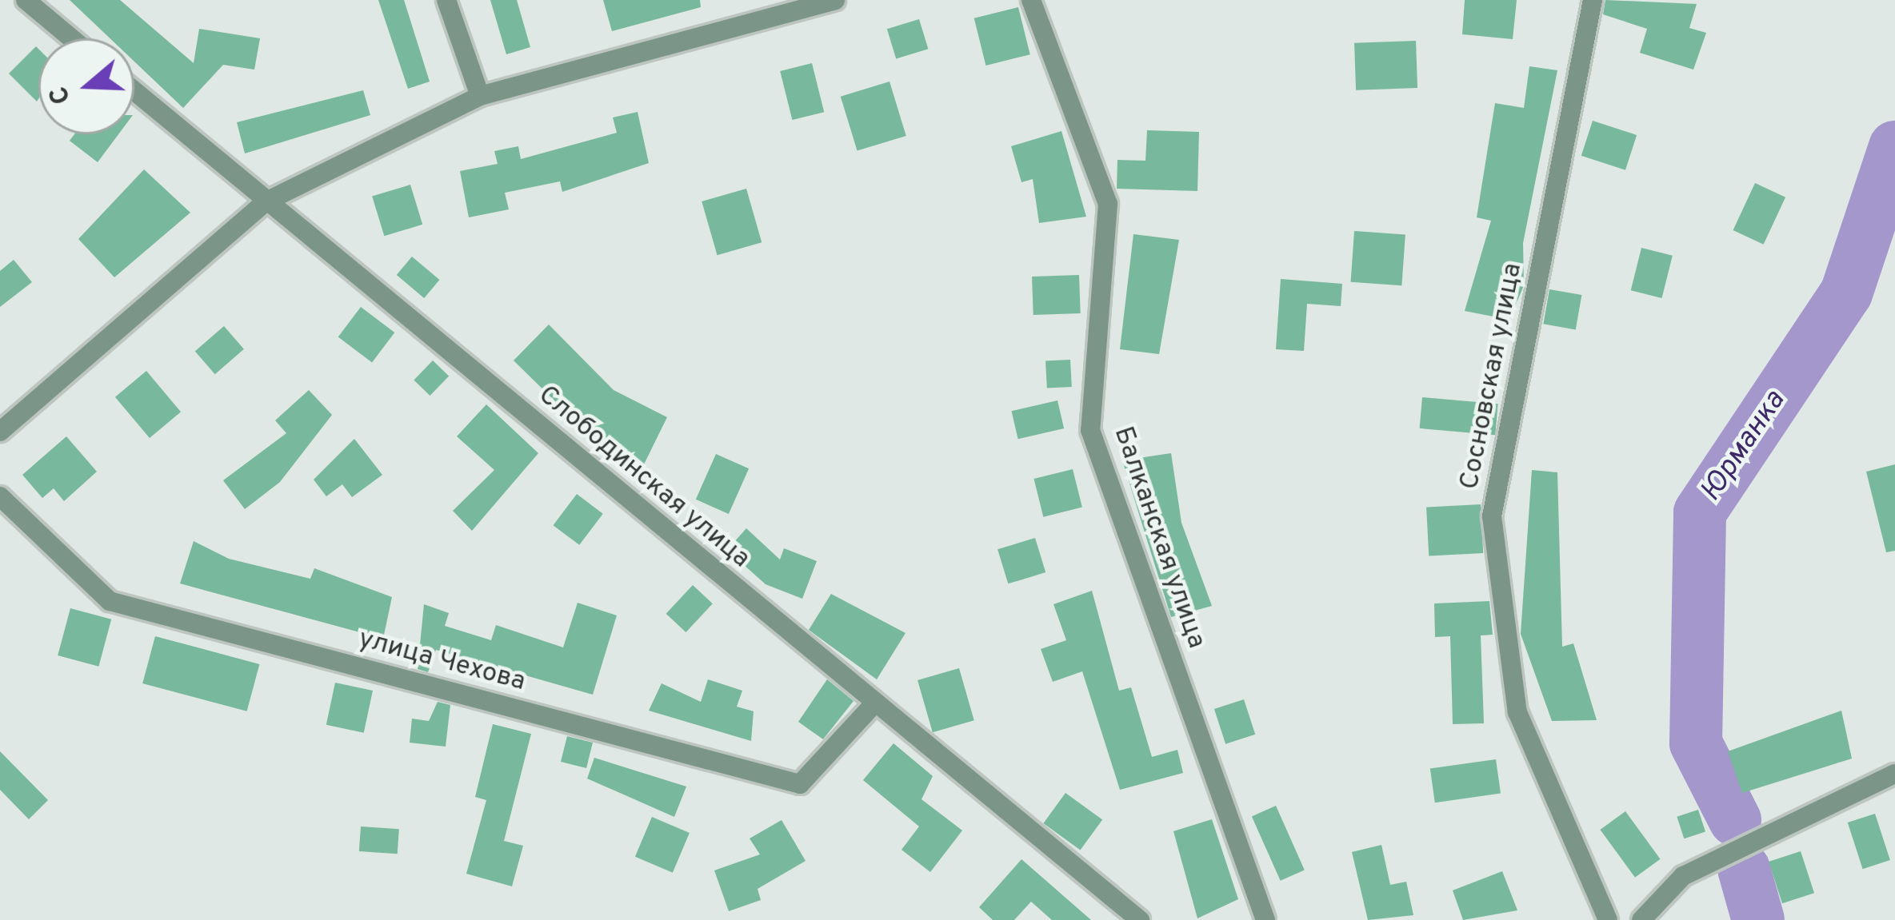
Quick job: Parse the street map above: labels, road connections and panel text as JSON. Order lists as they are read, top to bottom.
{
  "streets": {
    "street": [
      "Сосновская улица",
      "Слободинская улица",
      "Балканская улица",
      "улица Чехова"
    ]
  },
  "crossings": [
    ["Слободинская улица", "улица Чехова"]
  ],
  "water": ["Юрманка"],
  "north": "left"
}
